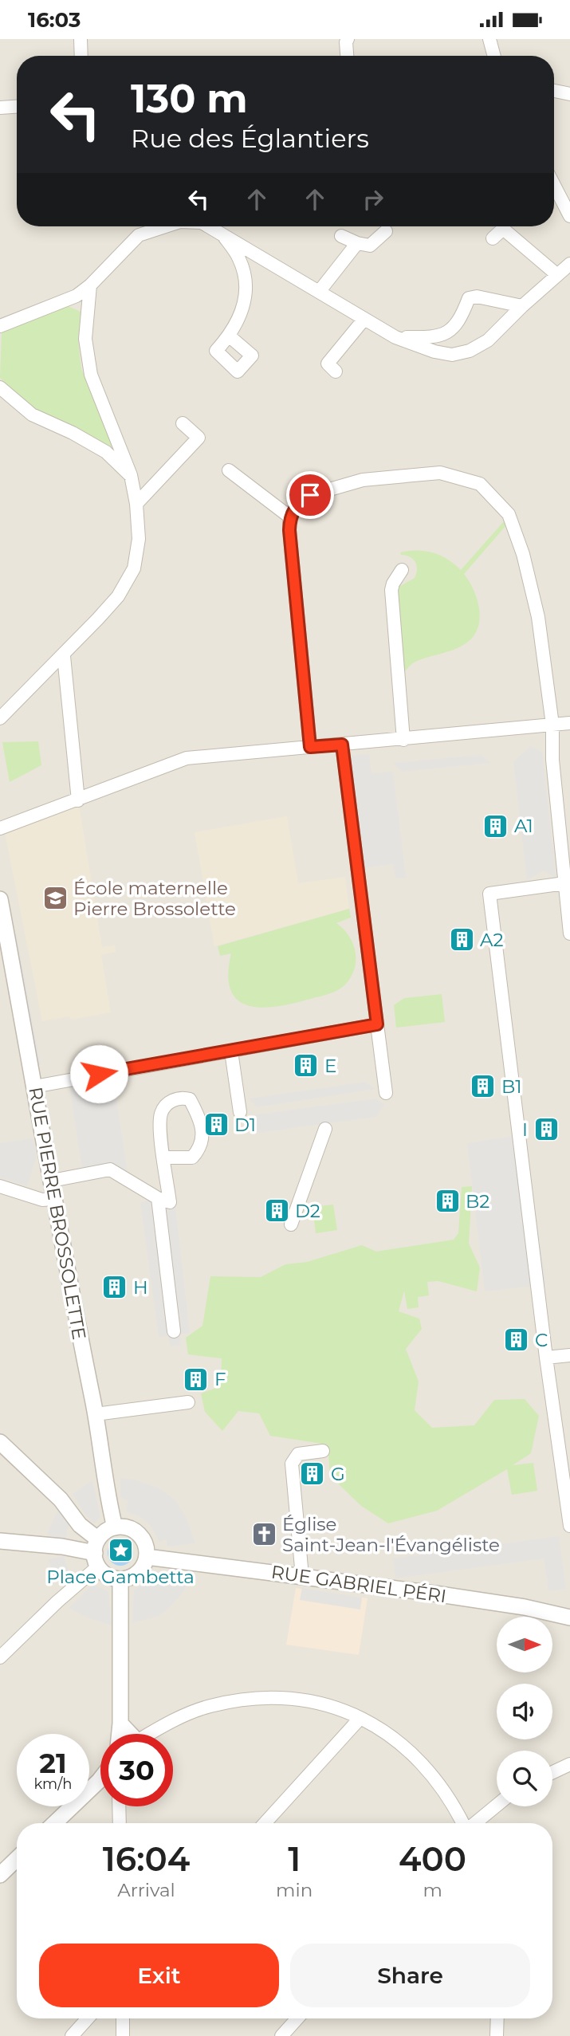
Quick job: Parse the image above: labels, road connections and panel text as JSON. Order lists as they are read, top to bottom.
{
  "streets": {
    "street": ["RUE PIERRE BROSSOLETTE", "RUE GABRIEL PÉRI"]
  },
  "crossings": [
    ["RUE PIERRE BROSSOLETTE", "RUE GABRIEL PÉRI"]
  ],
  "places": {
    "building": [
      "A1",
      "A2",
      "E",
      "B1",
      "D1",
      "I",
      "B2",
      "D2",
      "H",
      "C",
      "F",
      "G"
    ],
    "school or university": ["École maternelle Pierre Brossolette"],
    "church": ["Église Saint-Jean-l'Évangéliste"],
    "place": ["Place Gambetta"]
  },
  "north": "right",
  "page": {
    "status": "16:03",
    "turn": ["130 m", "Rue des Églantiers"],
    "speed": "21 km/h",
    "limit": "30",
    "eta": [
      "16:04",
      "Arrival",
      "1",
      "min",
      "400",
      "m"
    ],
    "buttons": ["Exit", "Share"]
  }
}
